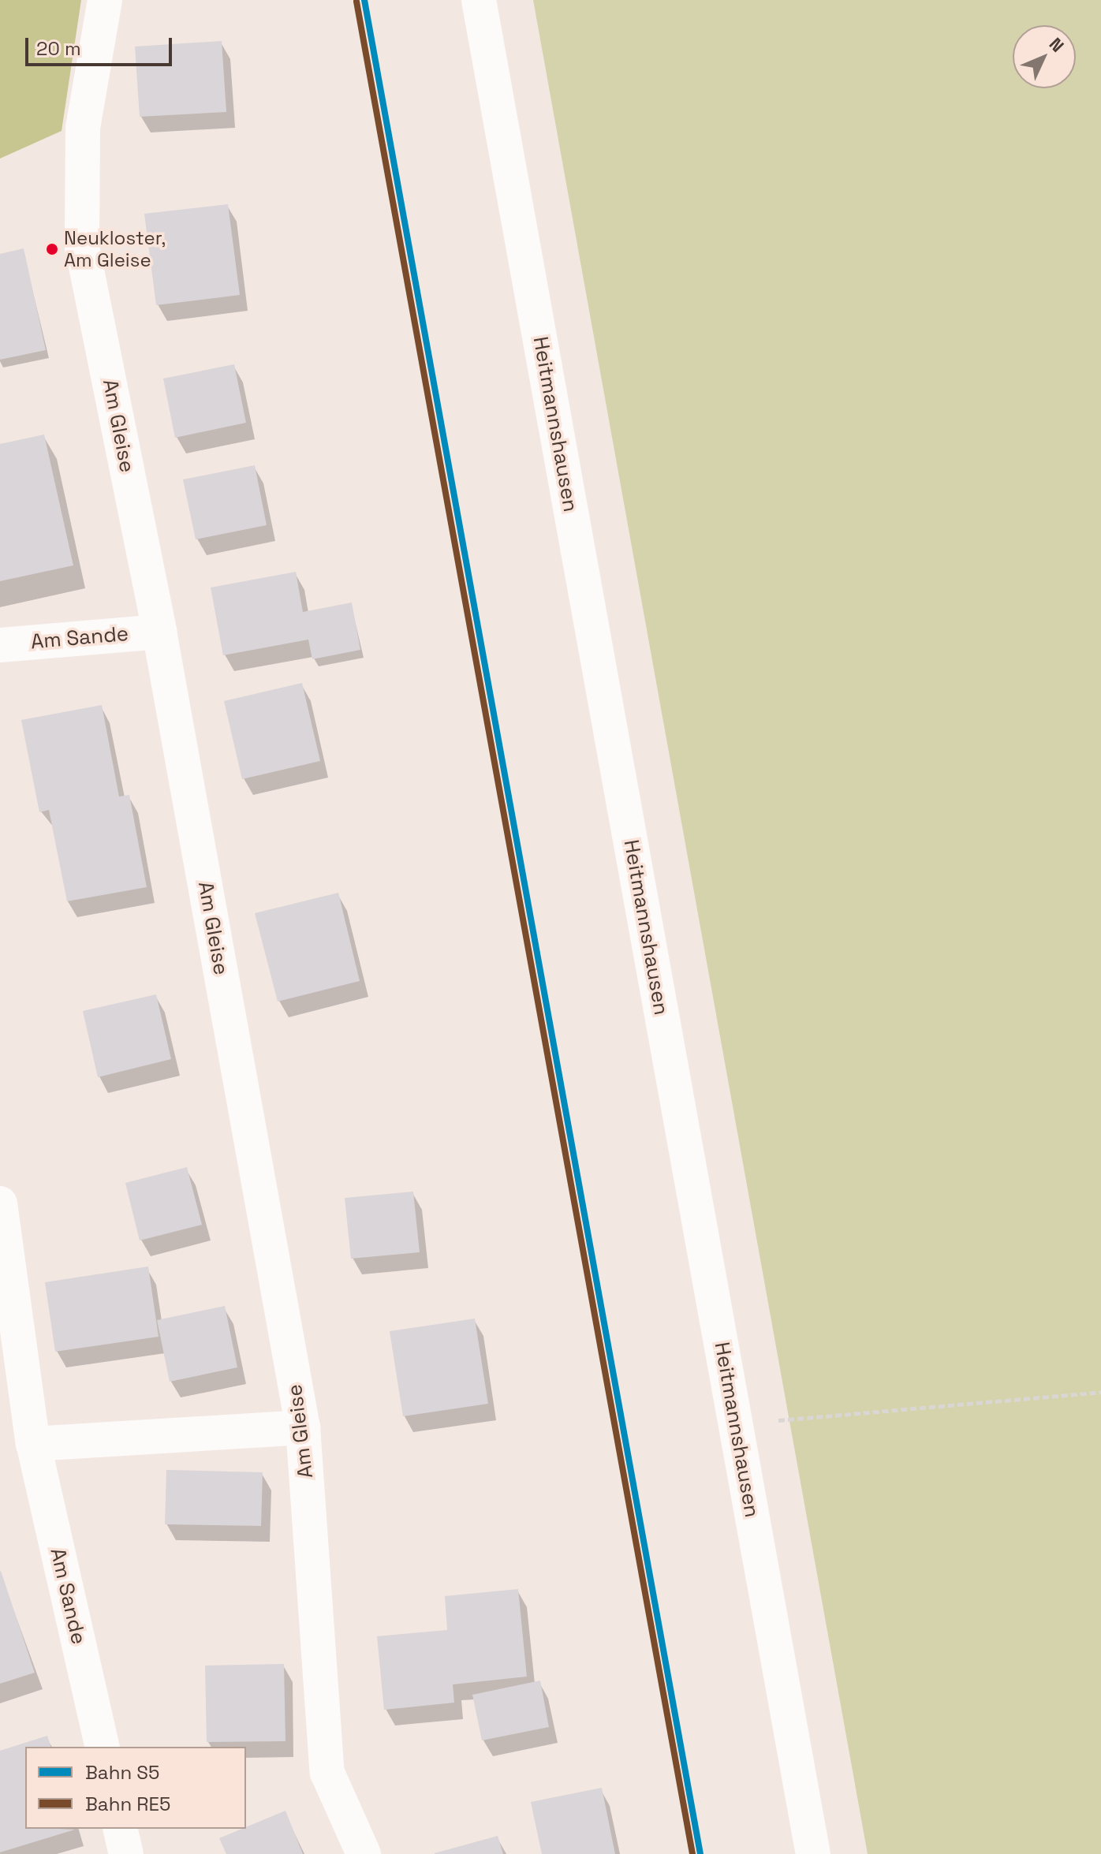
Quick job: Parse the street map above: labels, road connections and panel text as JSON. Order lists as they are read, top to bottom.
{
  "streets": {
    "street": ["Heitmannshausen", "Am Gleise", "Am Sande"]
  },
  "crossings": [
    ["Am Gleise", "Am Sande"]
  ],
  "places": ["Neukloster, Am Gleise"],
  "lines": ["rail line S5", "rail line RE5"],
  "legend": ["Bahn S5", "Bahn RE5"],
  "scale_bar": "20 m",
  "north": "top right"
}
